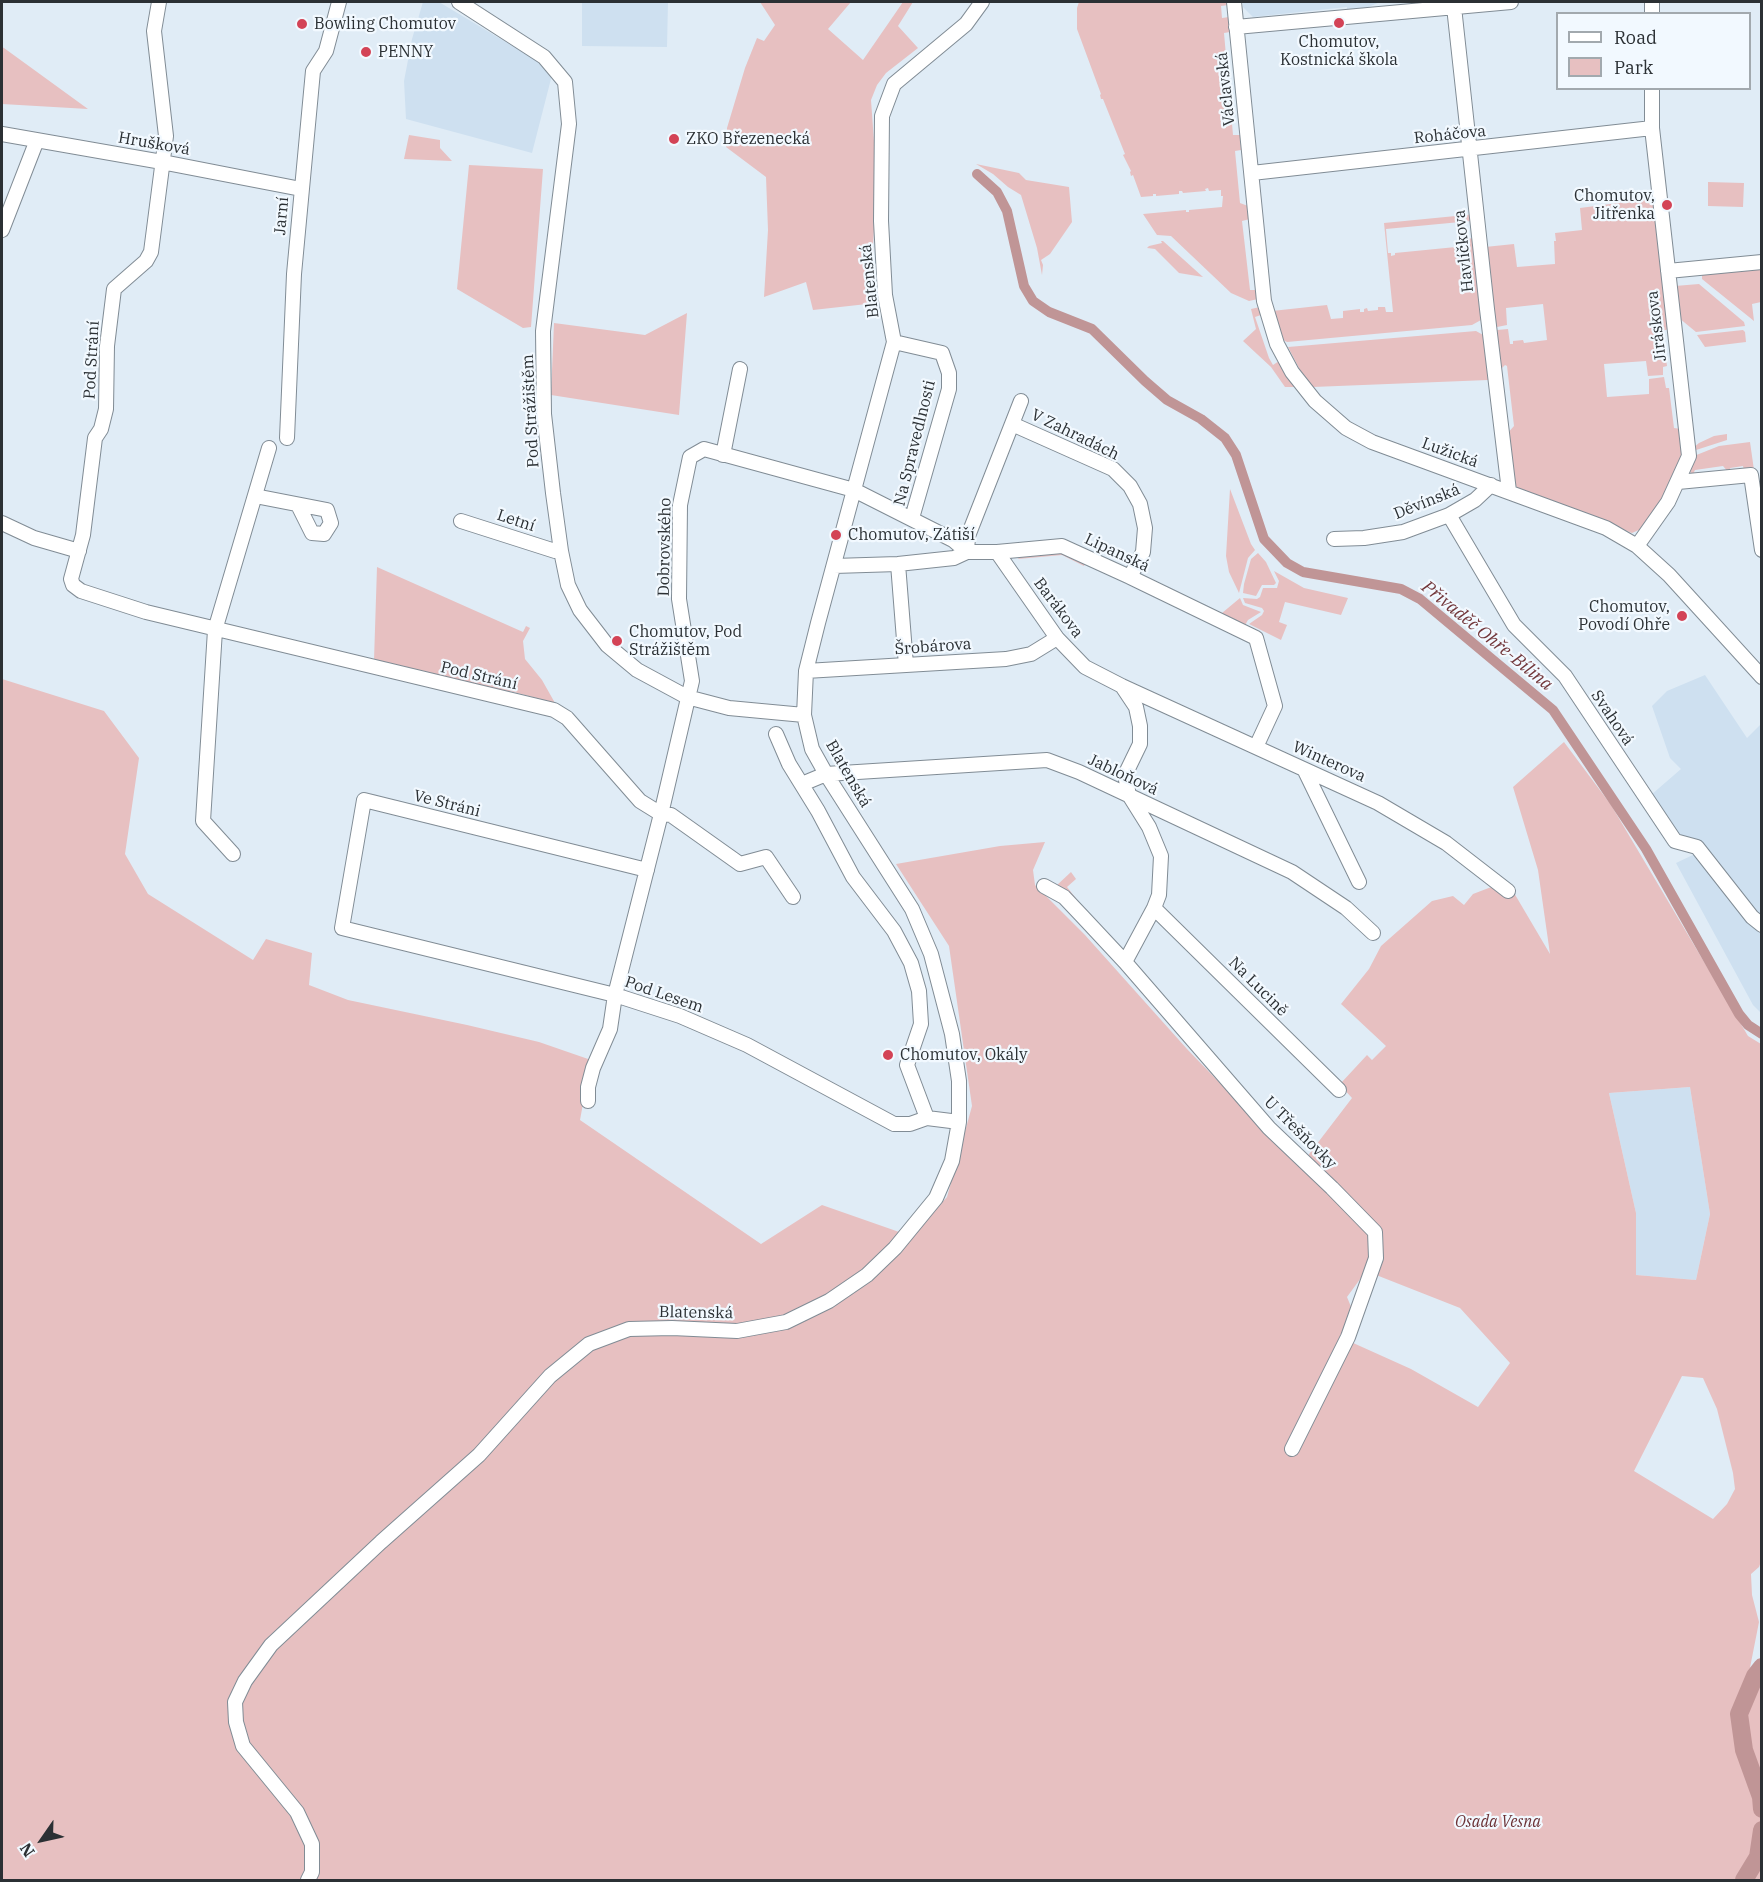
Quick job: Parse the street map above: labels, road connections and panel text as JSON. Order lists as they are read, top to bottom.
{
  "streets": {
    "street": [
      "Václavská",
      "Roháčova",
      "Hrušková",
      "Jarní",
      "Havlíčkova",
      "Blatenská",
      "Jiráskova",
      "Pod Strání",
      "Pod Strážištěm",
      "V Zahradách",
      "Na Spravedlnosti",
      "Lužická",
      "Děvínská",
      "Letní",
      "Dobrovského",
      "Lipanská",
      "Barákova",
      "Šrobárova",
      "Svahová",
      "Winterova",
      "Jabloňová",
      "Ve Stráni",
      "Na Lucině",
      "Pod Lesem",
      "U Třešňovky"
    ]
  },
  "crossings": [
    ["Václavská", "Roháčova"],
    ["Václavská", "Lužická"],
    ["Roháčova", "Havlíčkova"],
    ["Roháčova", "Jiráskova"],
    ["Roháčova", "Lužická"],
    ["Hrušková", "Jarní"],
    ["Hrušková", "Pod Strání"],
    ["Havlíčkova", "Lužická"],
    ["Blatenská", "Pod Strážištěm"],
    ["Blatenská", "Na Spravedlnosti"],
    ["Blatenská", "Dobrovského"],
    ["Blatenská", "Lipanská"],
    ["Blatenská", "Šrobárova"],
    ["Blatenská", "Jabloňová"],
    ["Blatenská", "Pod Lesem"],
    ["Jiráskova", "Lužická"],
    ["Pod Strání", "Dobrovského"],
    ["Pod Strážištěm", "Letní"],
    ["Pod Strážištěm", "Dobrovského"],
    ["V Zahradách", "Lipanská"],
    ["Lužická", "Děvínská"],
    ["Děvínská", "Svahová"],
    ["Dobrovského", "Ve Stráni"],
    ["Dobrovského", "Pod Lesem"],
    ["Lipanská", "Barákova"],
    ["Lipanská", "Winterova"],
    ["Barákova", "Šrobárova"],
    ["Barákova", "Winterova"],
    ["Ve Stráni", "Pod Lesem"]
  ],
  "water": ["Přivaděč Ohře-Bílina"],
  "parks": ["Osada Vesna"],
  "places": [
    "Chomutov, Kostnická škola",
    "Bowling Chomutov",
    "PENNY",
    "ZKO Březenecká",
    "Chomutov, Jitřenka",
    "Chomutov, Zátiší",
    "Chomutov, Povodí Ohře",
    "Chomutov, Pod Strážištěm",
    "Chomutov, Okály"
  ],
  "legend": ["Road", "Park"],
  "north": "bottom left"
}
